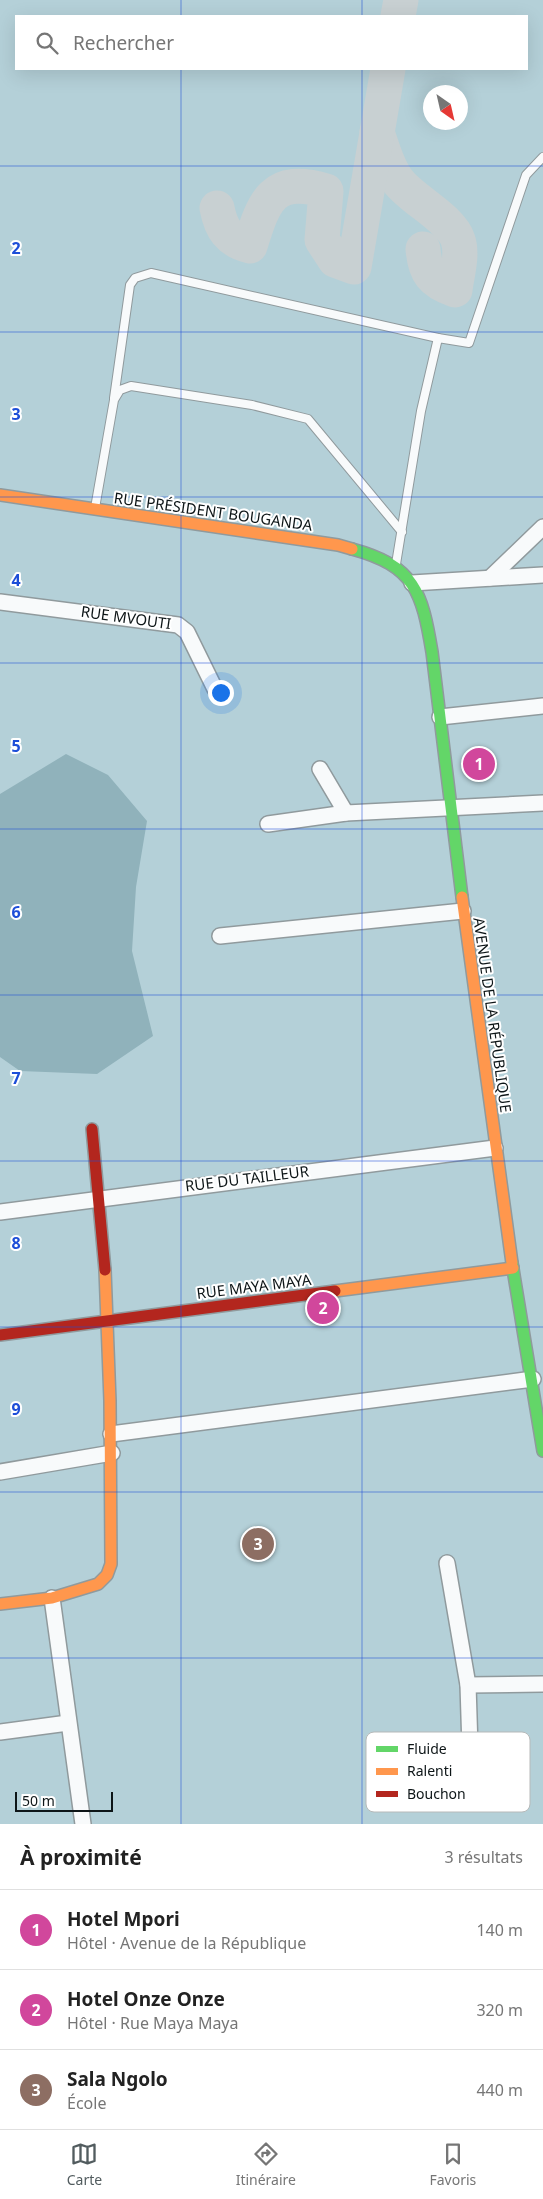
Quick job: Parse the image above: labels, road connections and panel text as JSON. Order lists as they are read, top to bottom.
{
  "streets": {
    "street": [
      "RUE PRÉSIDENT BOUGANDA",
      "RUE MVOUTI",
      "AVENUE DE LA RÉPUBLIQUE",
      "RUE DU TAILLEUR",
      "RUE MAYA MAYA"
    ]
  },
  "crossings": [
    ["RUE PRÉSIDENT BOUGANDA", "AVENUE DE LA RÉPUBLIQUE"],
    ["AVENUE DE LA RÉPUBLIQUE", "RUE DU TAILLEUR"],
    ["AVENUE DE LA RÉPUBLIQUE", "RUE MAYA MAYA"]
  ],
  "legend": ["Fluide", "Ralenti", "Bouchon"],
  "scale_bar": "50 m",
  "north": "bottom right",
  "page": {
    "search": "Rechercher",
    "pins": ["1", "2", "3"],
    "scale": "50 m",
    "heading": ["À proximité", "3 résultats"],
    "list": [
      {
        "mark": "1",
        "name": "Hotel Mpori",
        "note": "Hôtel · Avenue de la République",
        "value": "140 m"
      },
      {
        "mark": "2",
        "name": "Hotel Onze Onze",
        "note": "Hôtel · Rue Maya Maya",
        "value": "320 m"
      },
      {
        "mark": "3",
        "name": "Sala Ngolo",
        "note": "École",
        "value": "440 m"
      }
    ],
    "nav": ["Carte", "Itinéraire", "Favoris"]
  },
  "grid": {
    "rows": [
      "2",
      "3",
      "4",
      "5",
      "6",
      "7",
      "8",
      "9"
    ]
  }
}
